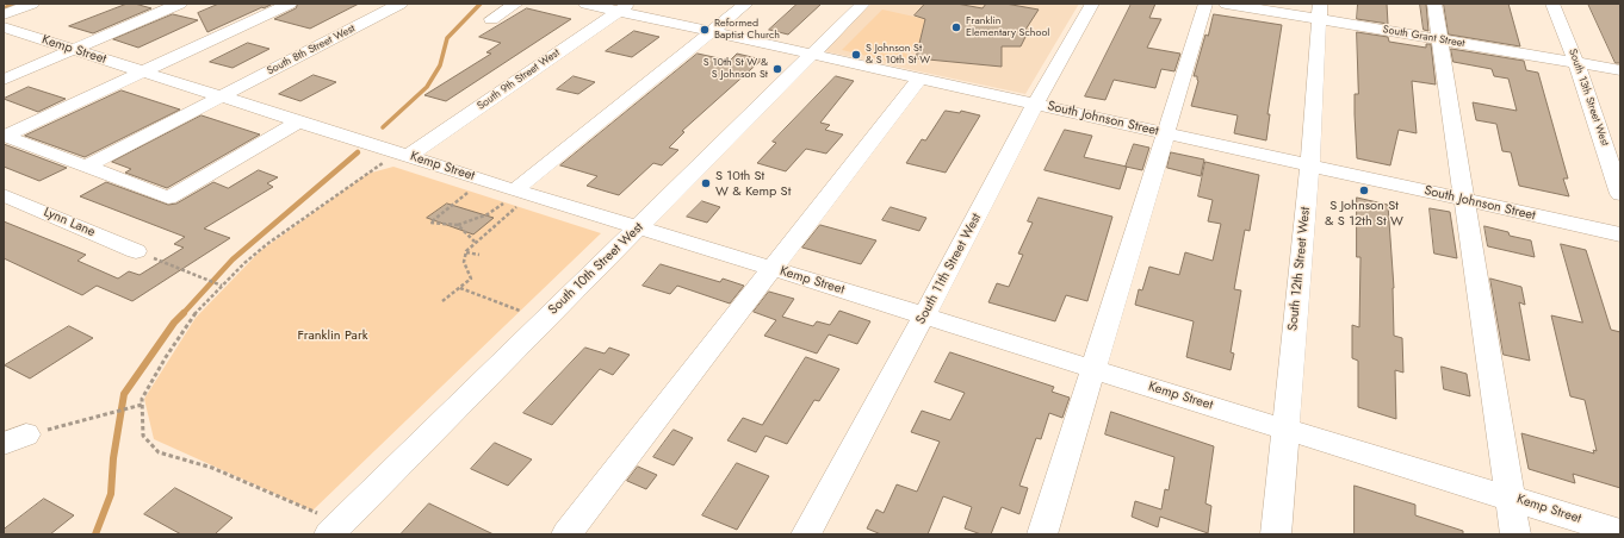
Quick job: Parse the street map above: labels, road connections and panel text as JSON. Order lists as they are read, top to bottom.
{
  "streets": {
    "street": [
      "South Grant Street",
      "Kemp Street",
      "South 8th Street West",
      "South 9th Street West",
      "South 13th Street West",
      "South Johnson Street",
      "Lynn Lane",
      "South 10th Street West",
      "South 11th Street West",
      "South 12th Street West"
    ]
  },
  "crossings": [
    ["South Grant Street", "South 13th Street West"],
    ["South Grant Street", "South 12th Street West"],
    ["Kemp Street", "South 8th Street West"],
    ["Kemp Street", "South 9th Street West"],
    ["Kemp Street", "South 10th Street West"],
    ["Kemp Street", "South 11th Street West"],
    ["Kemp Street", "South 12th Street West"],
    ["South 9th Street West", "South Johnson Street"],
    ["South Johnson Street", "South 10th Street West"],
    ["South Johnson Street", "South 11th Street West"],
    ["South Johnson Street", "South 12th Street West"]
  ],
  "parks": ["Franklin Park"],
  "places": [
    "Franklin Elementary School",
    "Reformed Baptist Church",
    "S Johnson St & S 10th St W",
    "S 10th St W & S Johnson St",
    "S 10th St W & Kemp St",
    "S Johnson St & S 12th St W"
  ]
}
